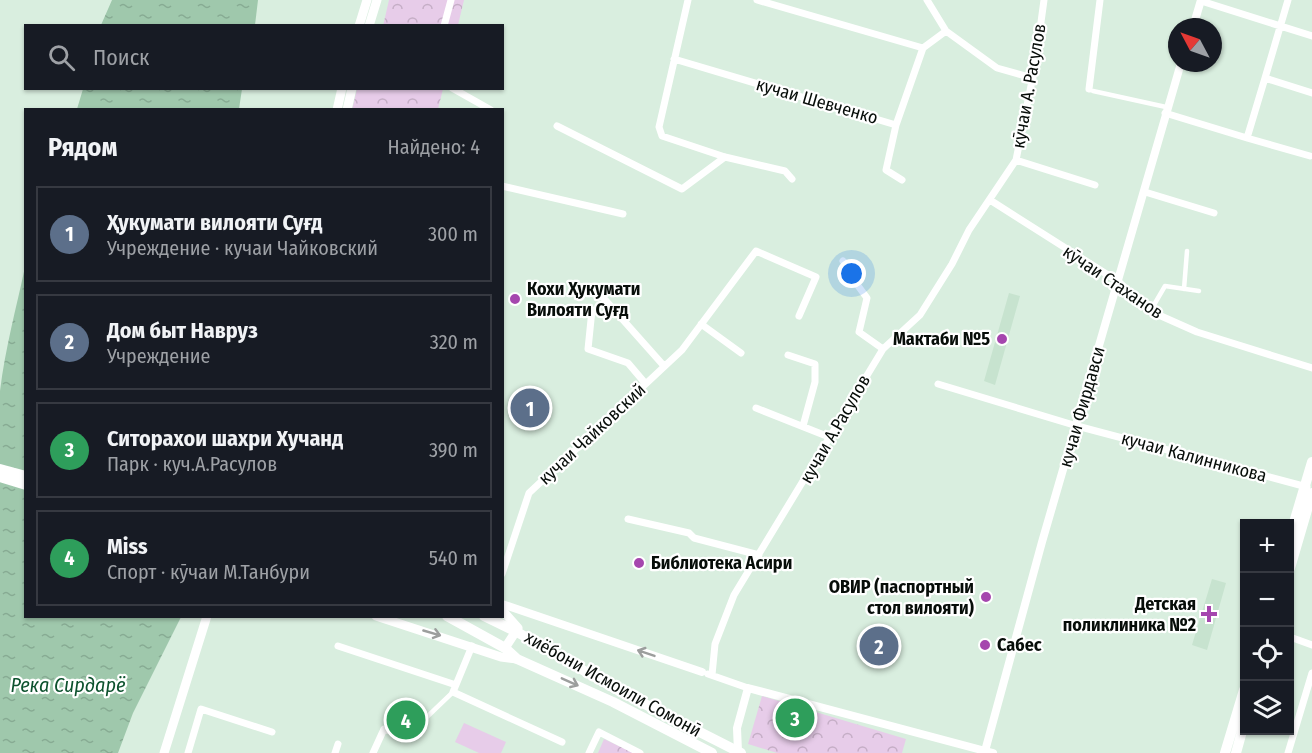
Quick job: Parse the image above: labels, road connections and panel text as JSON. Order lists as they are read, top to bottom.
{
  "streets": {
    "main road": ["хиёбони Исмоили Сомонӣ"],
    "street": [
      "кӯчаи А. Расулов",
      "кучаи Шевченко",
      "кӯчаи Стаханов",
      "кучаи Фирдавси",
      "кучаи А.Расулов",
      "кучаи Чайковский",
      "кучаи Калинникова"
    ]
  },
  "crossings": [
    ["кӯчаи А. Расулов", "кӯчаи Стаханов"],
    ["кӯчаи А. Расулов", "кучаи А.Расулов"],
    ["кӯчаи Стаханов", "кучаи Фирдавси"],
    ["кӯчаи Стаханов", "кучаи А.Расулов"],
    ["кучаи Фирдавси", "кучаи Калинникова"]
  ],
  "water": ["Река Сирдарё"],
  "places": {
    "other": [
      "Кохи Ҳукумати Вилояти Суғд",
      "Мактаби №5",
      "Библиотека Асири",
      "ОВИР (паспортный стол вилояти)",
      "Сабес"
    ],
    "health": ["Детская поликлиника №2"]
  },
  "north": "top left",
  "page": {
    "search": "Поиск",
    "heading": ["Рядом", "Найдено: 4"],
    "list": [
      {
        "mark": "1",
        "name": "Ҳукумати вилояти Суғд",
        "note": "Учреждение · кучаи Чайковский",
        "value": "300 m"
      },
      {
        "mark": "2",
        "name": "Дом быт Навруз",
        "note": "Учреждение",
        "value": "320 m"
      },
      {
        "mark": "3",
        "name": "Ситорахои шахри Хучанд",
        "note": "Парк · куч.А.Расулов",
        "value": "390 m"
      },
      {
        "mark": "4",
        "name": "Miss",
        "note": "Спорт · кӯчаи М.Танбури",
        "value": "540 m"
      }
    ],
    "pins": [
      "1",
      "2",
      "3",
      "4"
    ],
    "map_buttons": ["+", "−"]
  }
}
